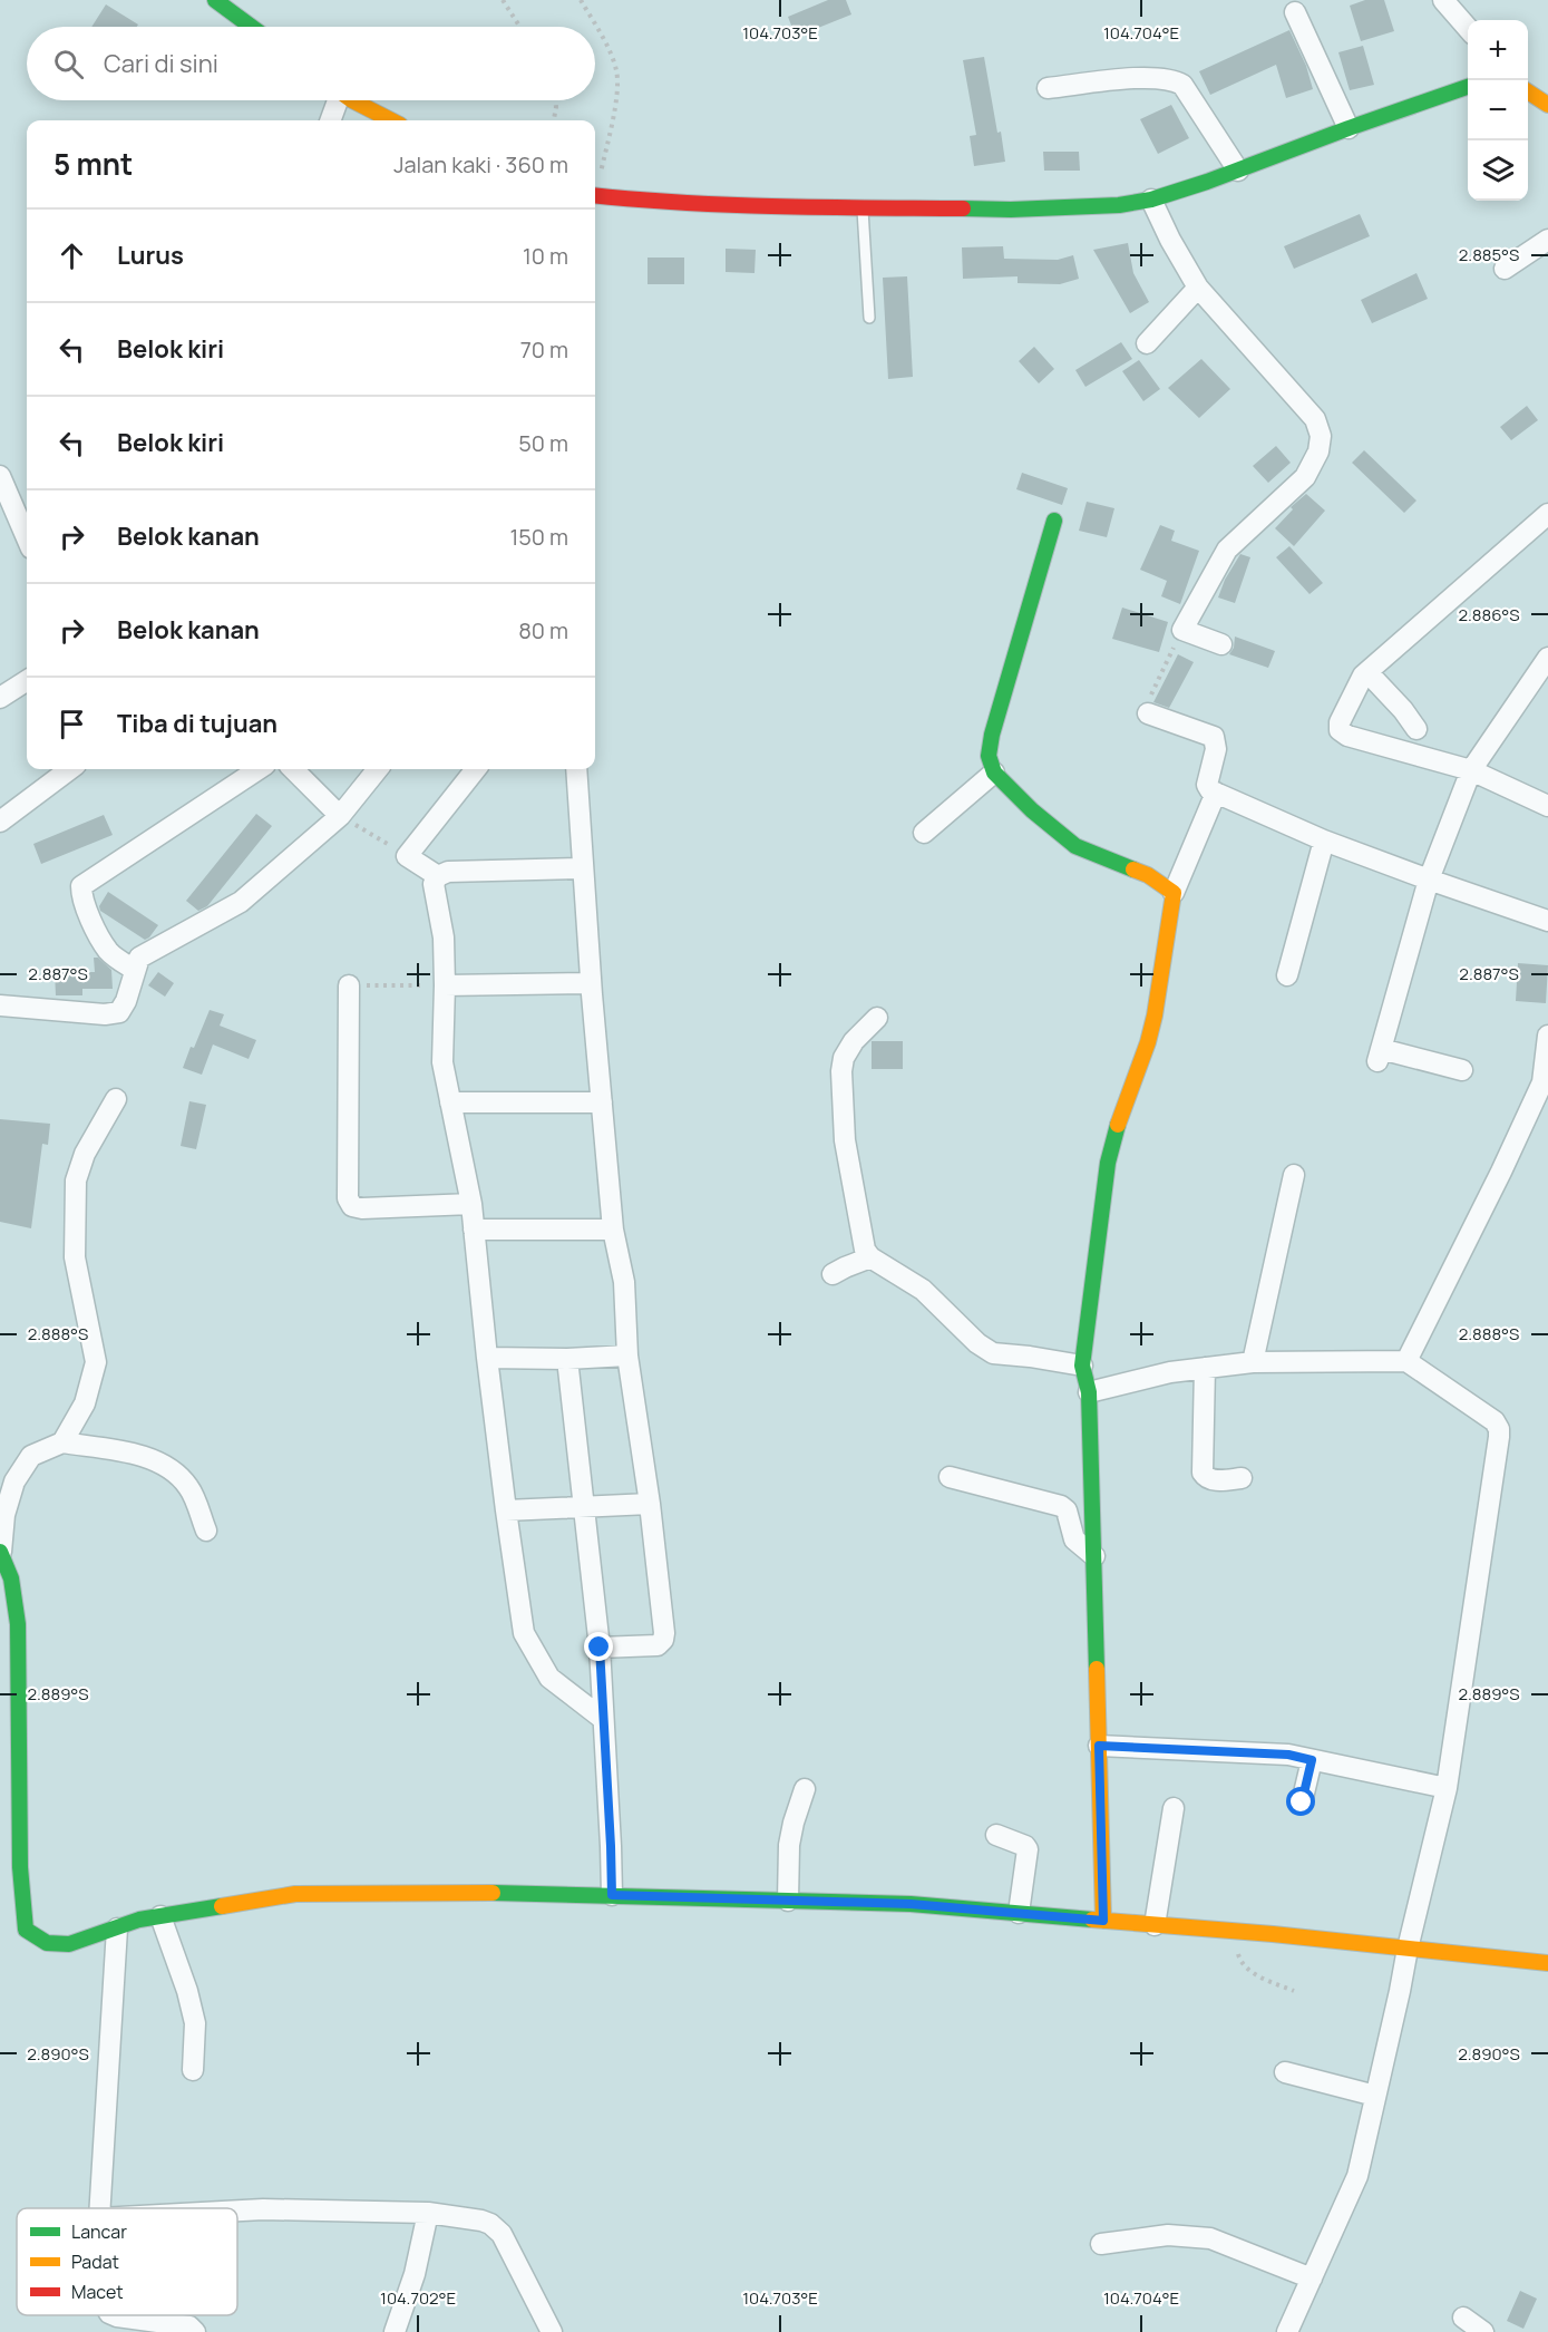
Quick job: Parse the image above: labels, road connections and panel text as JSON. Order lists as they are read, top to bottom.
{
  "legend": ["Lancar", "Padat", "Macet"],
  "page": {
    "map_buttons": ["+", "−"],
    "search": "Cari di sini",
    "heading": ["5 mnt", "Jalan kaki · 360 m"],
    "list": [
      ["Lurus", "10 m"],
      ["Belok kiri", "70 m"],
      ["Belok kiri", "50 m"],
      ["Belok kanan", "150 m"],
      ["Belok kanan", "80 m"],
      "Tiba di tujuan"
    ]
  },
  "coordinates": [
    "104.703°E",
    "104.704°E",
    "2.885°S",
    "2.886°S",
    "2.887°S",
    "2.888°S",
    "2.889°S",
    "2.890°S",
    "104.702°E"
  ]
}
